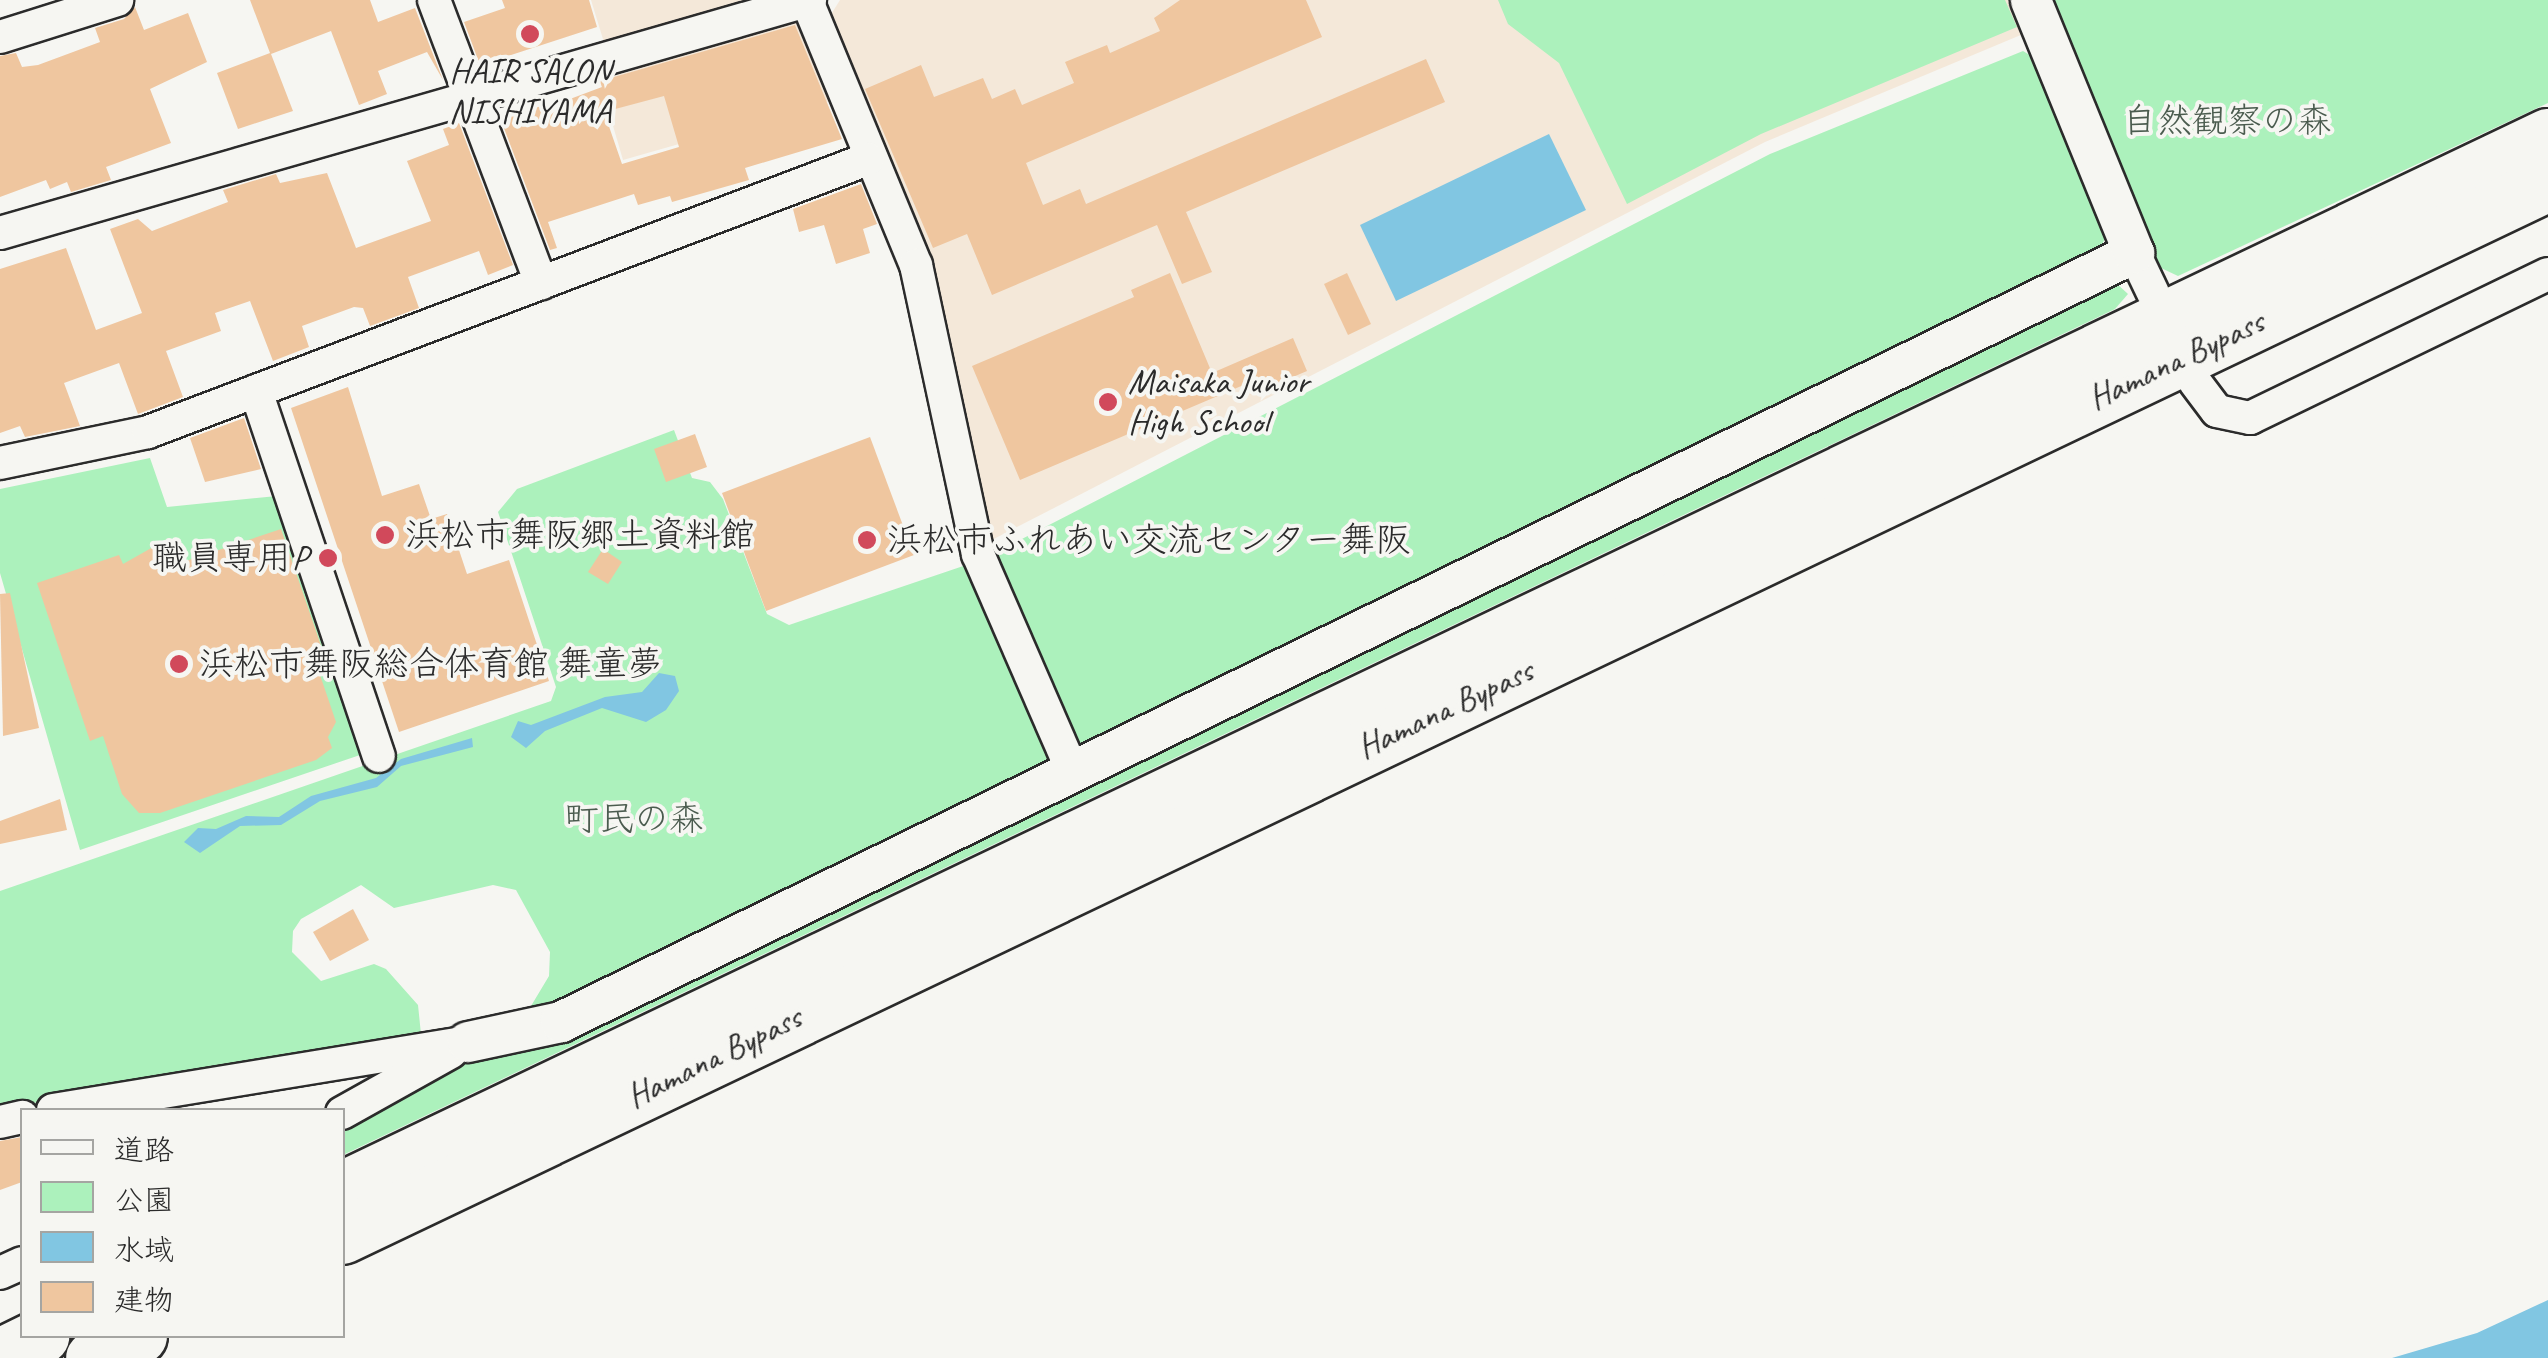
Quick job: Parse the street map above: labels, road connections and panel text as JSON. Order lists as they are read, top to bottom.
{
  "streets": {
    "highway": ["Hamana Bypass"]
  },
  "parks": ["自然観察の森", "町民の森"],
  "places": [
    "HAIR SALON NISHIYAMA",
    "Maisaka Junior High School",
    "浜松市舞阪郷土資料館",
    "浜松市ふれあい交流センター舞阪",
    "職員専用P",
    "浜松市舞阪総合体育館 舞童夢"
  ],
  "legend": [
    "道路",
    "公園",
    "水域",
    "建物"
  ]
}
